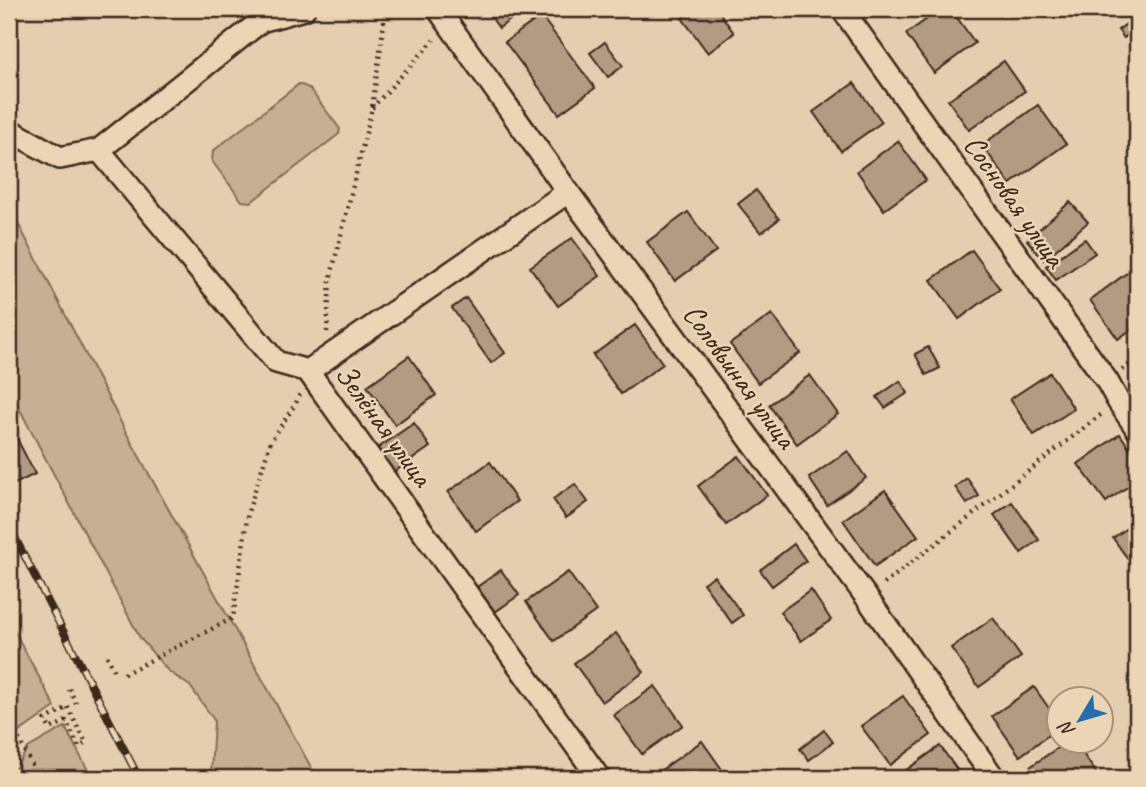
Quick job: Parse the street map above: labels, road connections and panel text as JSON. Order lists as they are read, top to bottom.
{
  "streets": {
    "street": ["Сосновая улица", "Соловьиная улица", "Зелёная улица"]
  },
  "north": "bottom left"
}
